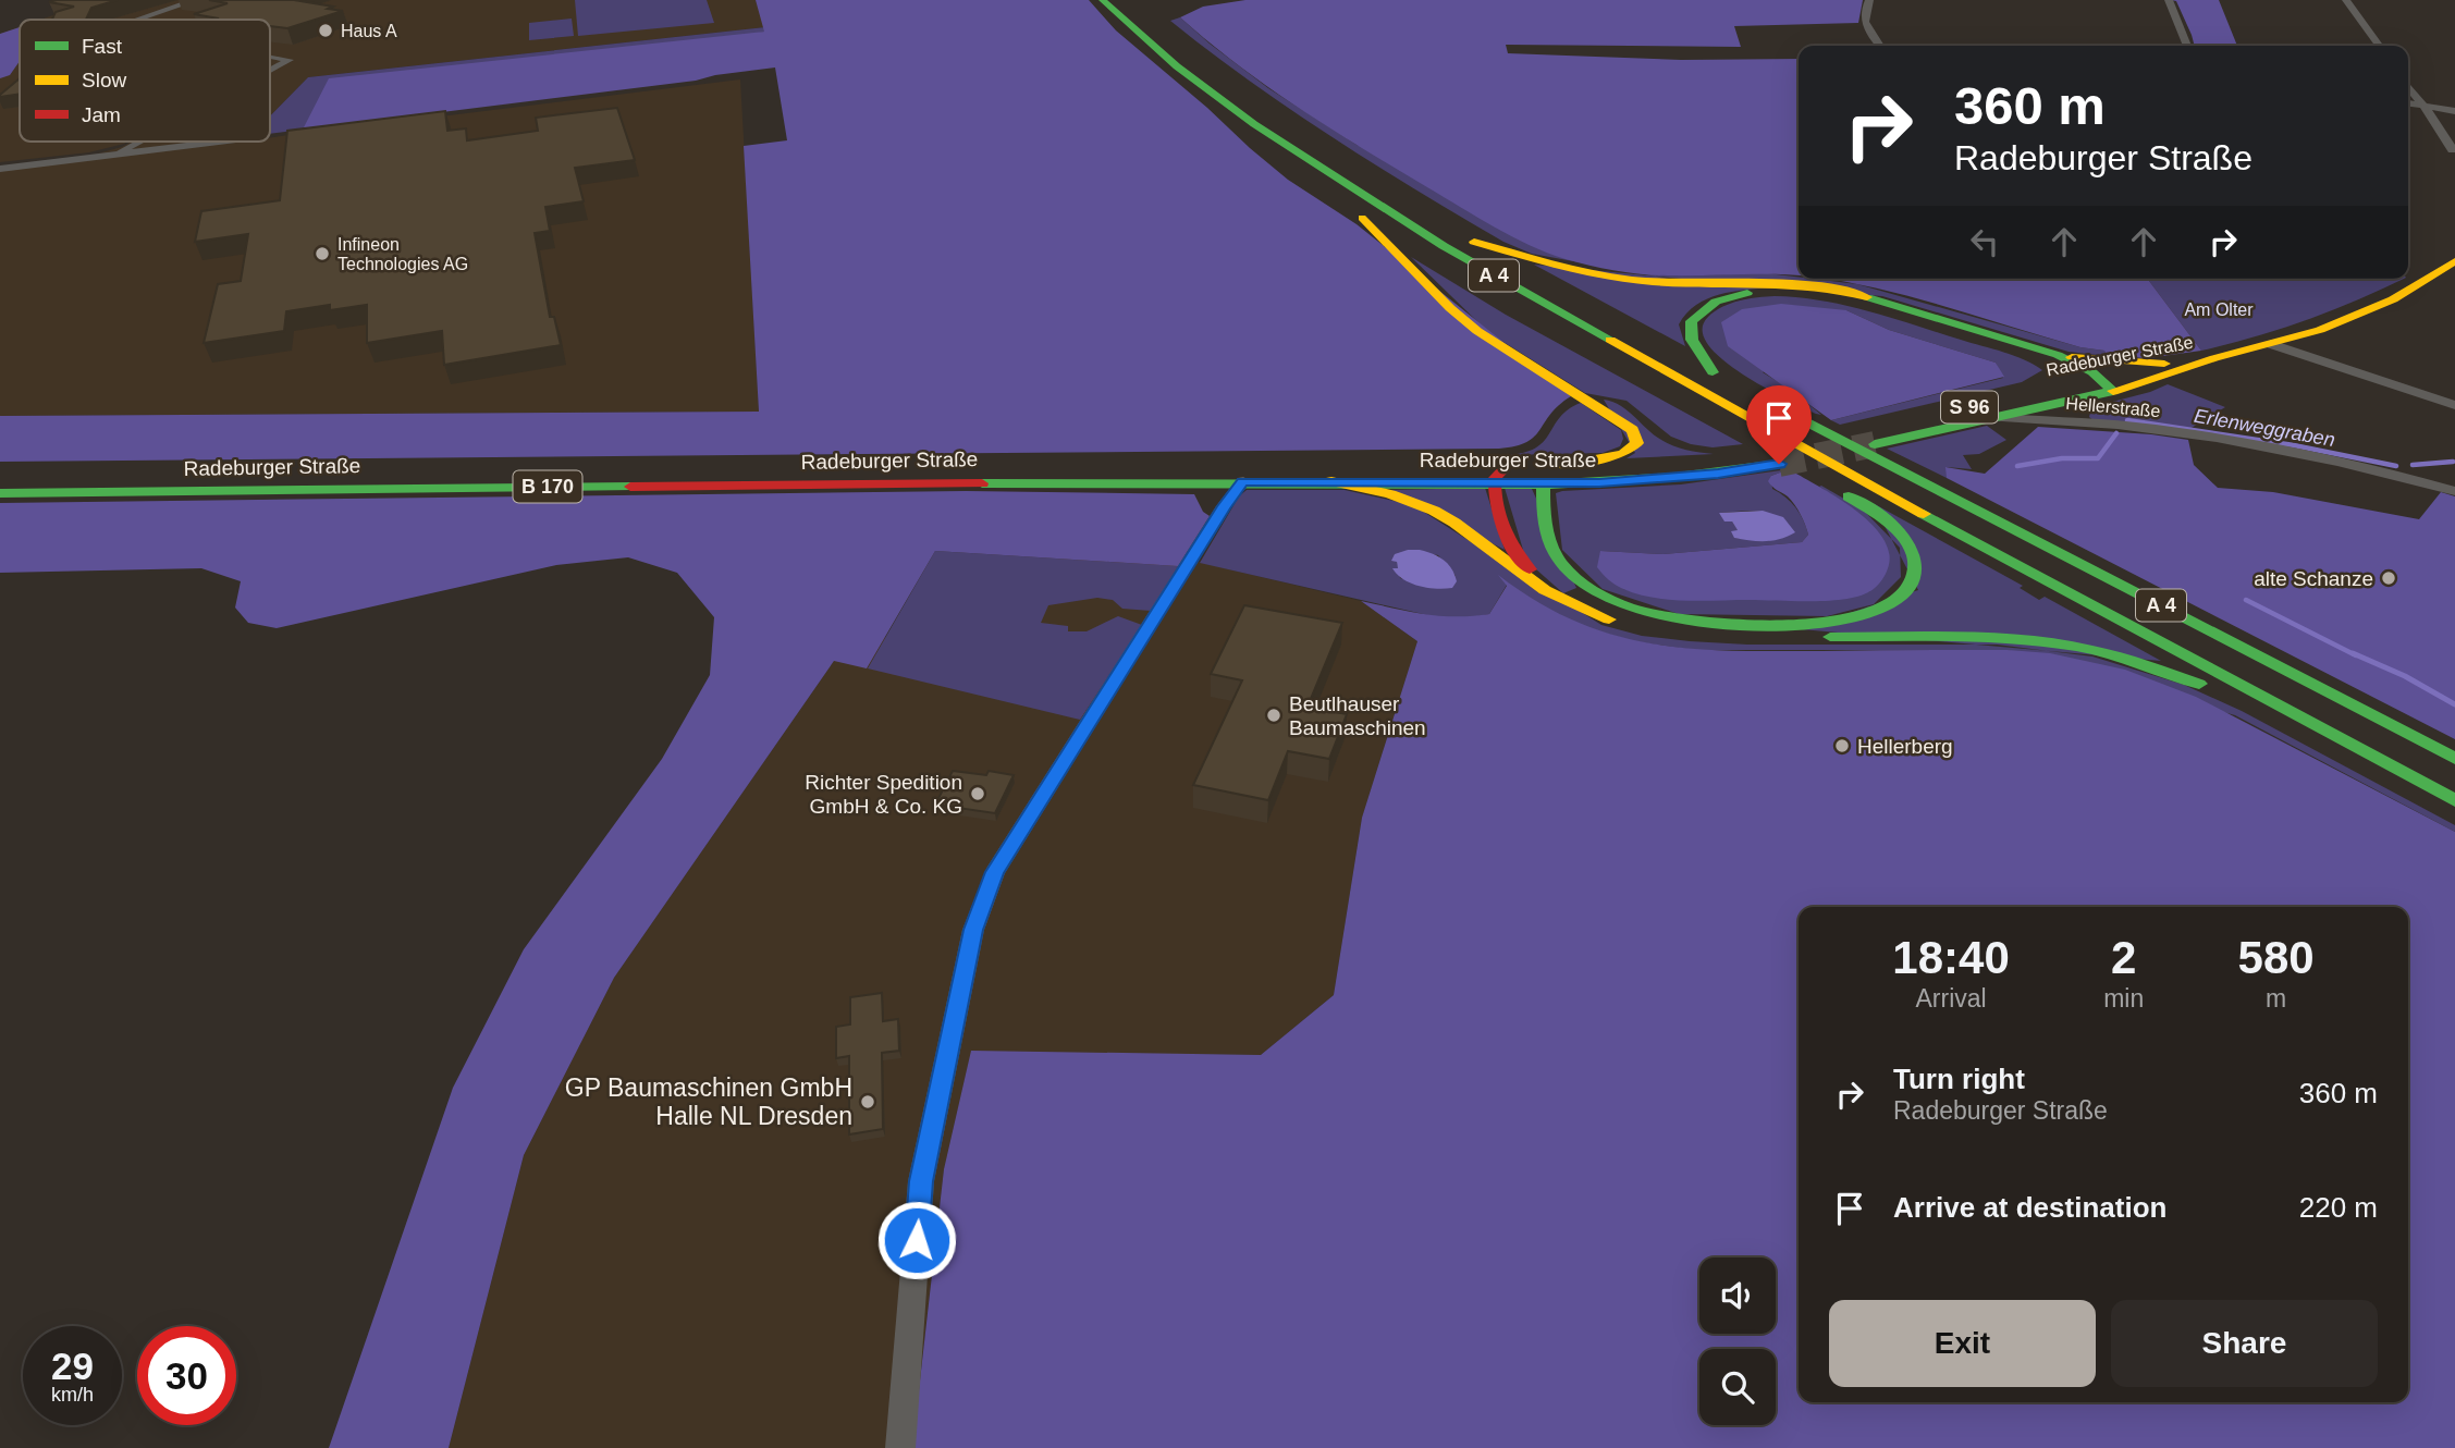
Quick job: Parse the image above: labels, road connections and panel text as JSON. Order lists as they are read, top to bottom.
{
  "streets": {
    "main road": [
      "A 4",
      "Radeburger Straße",
      "S 96",
      "B 170"
    ],
    "street": ["Hellerstraße"]
  },
  "crossings": [
    ["A 4", "Radeburger Straße"],
    ["Radeburger Straße", "Hellerstraße"]
  ],
  "water": ["Erlenweggraben"],
  "parks": ["Am Olter"],
  "places": [
    "Haus A",
    "Infineon Technologies AG",
    "alte Schanze",
    "Beutlhauser Baumaschinen",
    "Hellerberg",
    "Richter Spedition GmbH & Co. KG",
    "GP Baumaschinen GmbH Halle NL Dresden"
  ],
  "legend": ["Fast", "Slow", "Jam"],
  "page": {
    "turn": ["360 m", "Radeburger Straße"],
    "eta": [
      "18:40",
      "Arrival",
      "2",
      "min",
      "580",
      "m"
    ],
    "list": [
      {
        "name": "Turn right",
        "note": "Radeburger Straße",
        "value": "360 m"
      },
      {
        "name": "Arrive at destination",
        "value": "220 m"
      }
    ],
    "buttons": ["Exit", "Share"],
    "speed": "29 km/h",
    "limit": "30"
  }
}
